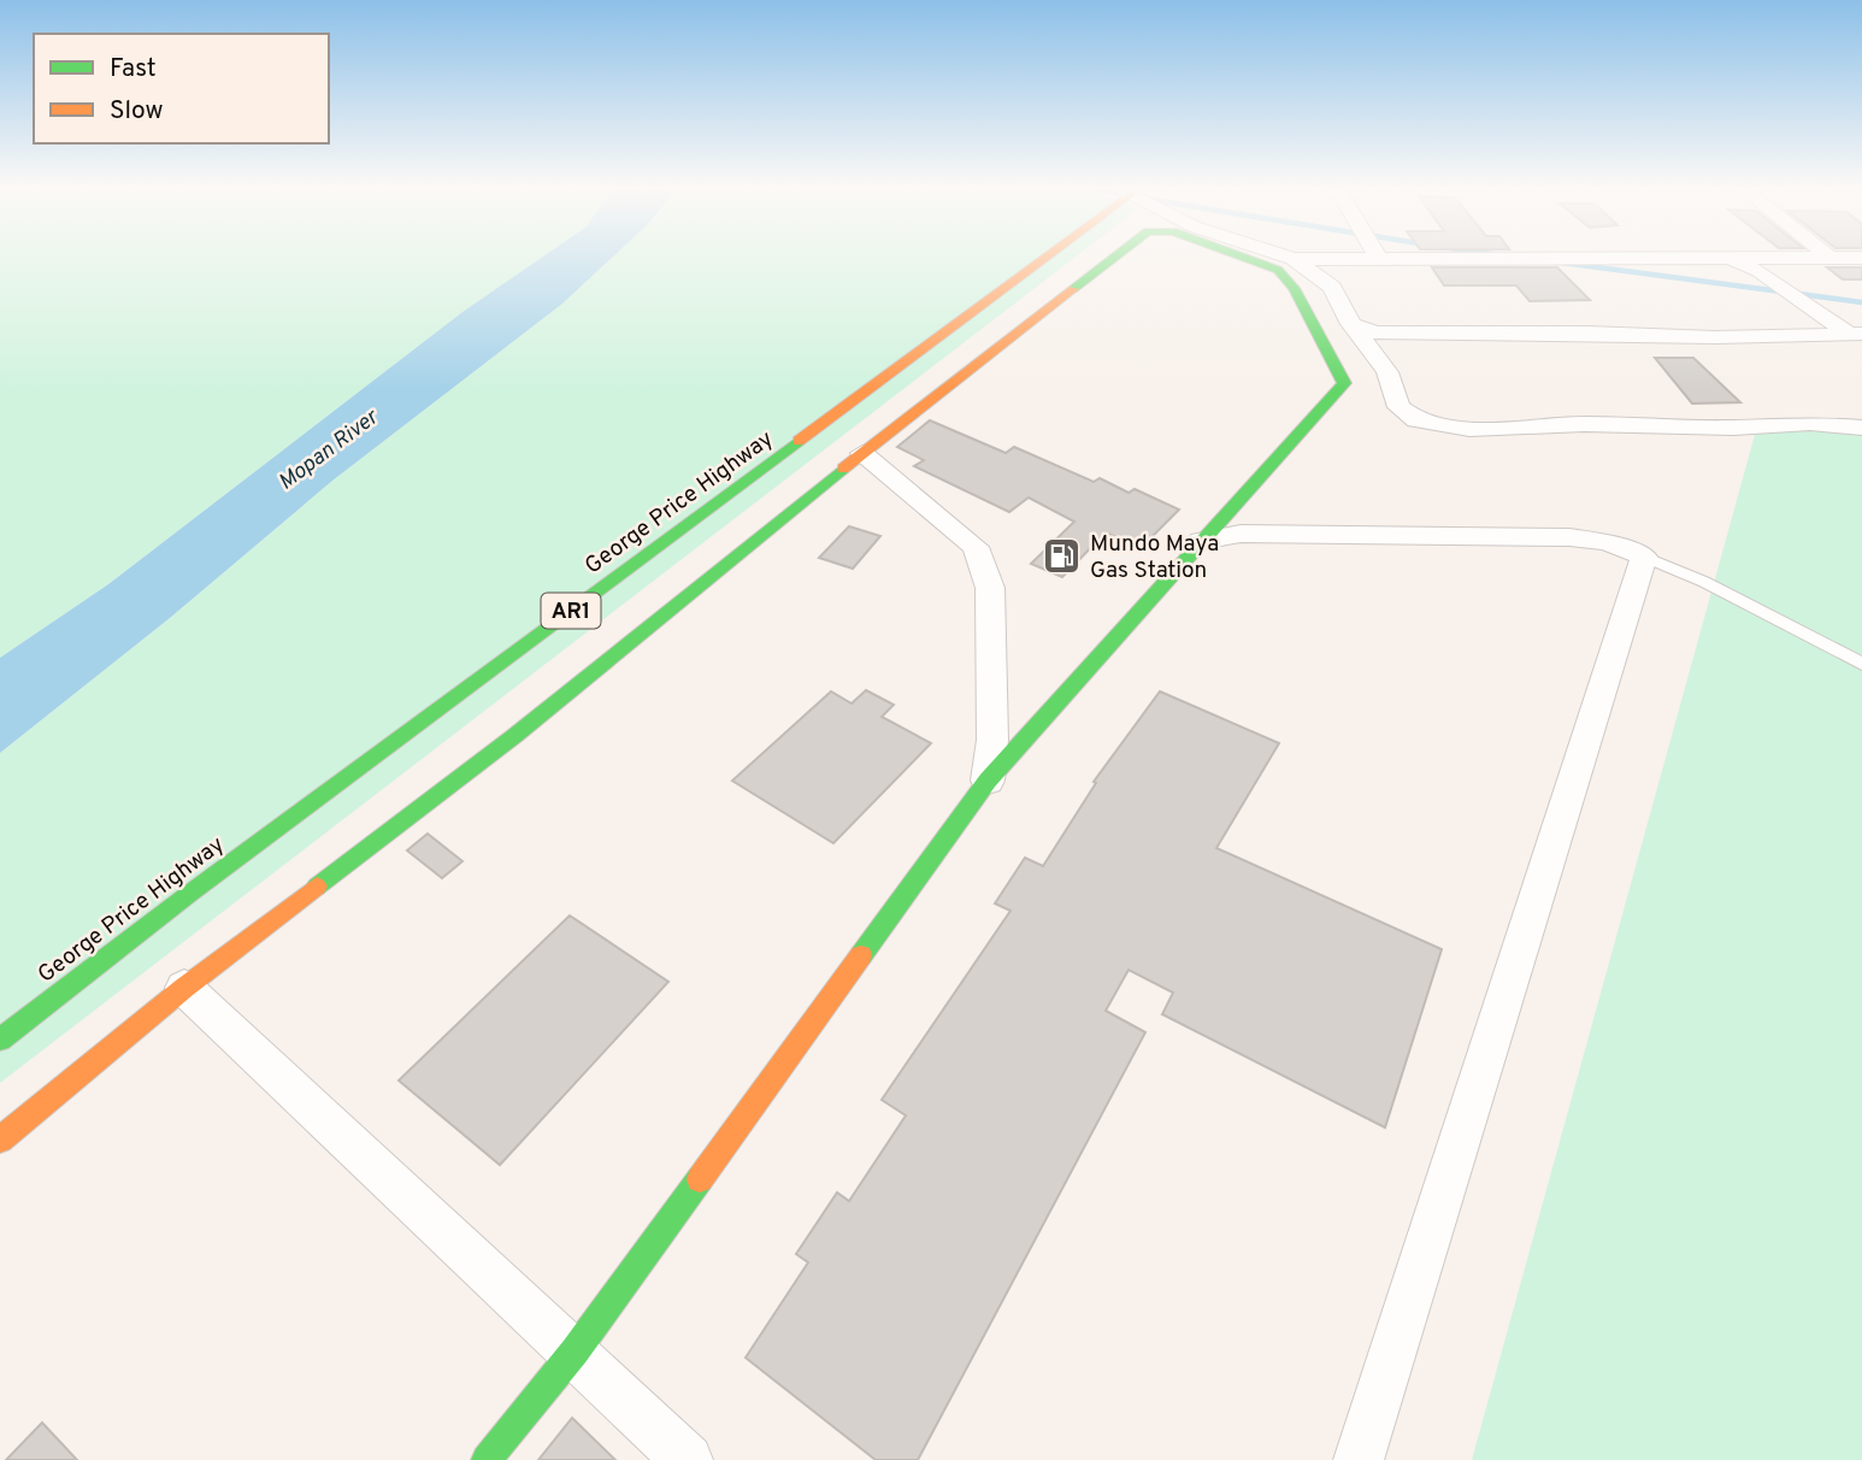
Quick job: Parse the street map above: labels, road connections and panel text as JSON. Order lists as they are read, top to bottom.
{
  "streets": {
    "main road": ["George Price Highway", "AR1"]
  },
  "water": ["Mopan River"],
  "places": {
    "fuel station": ["Mundo Maya Gas Station"]
  },
  "legend": ["Fast", "Slow"]
}
